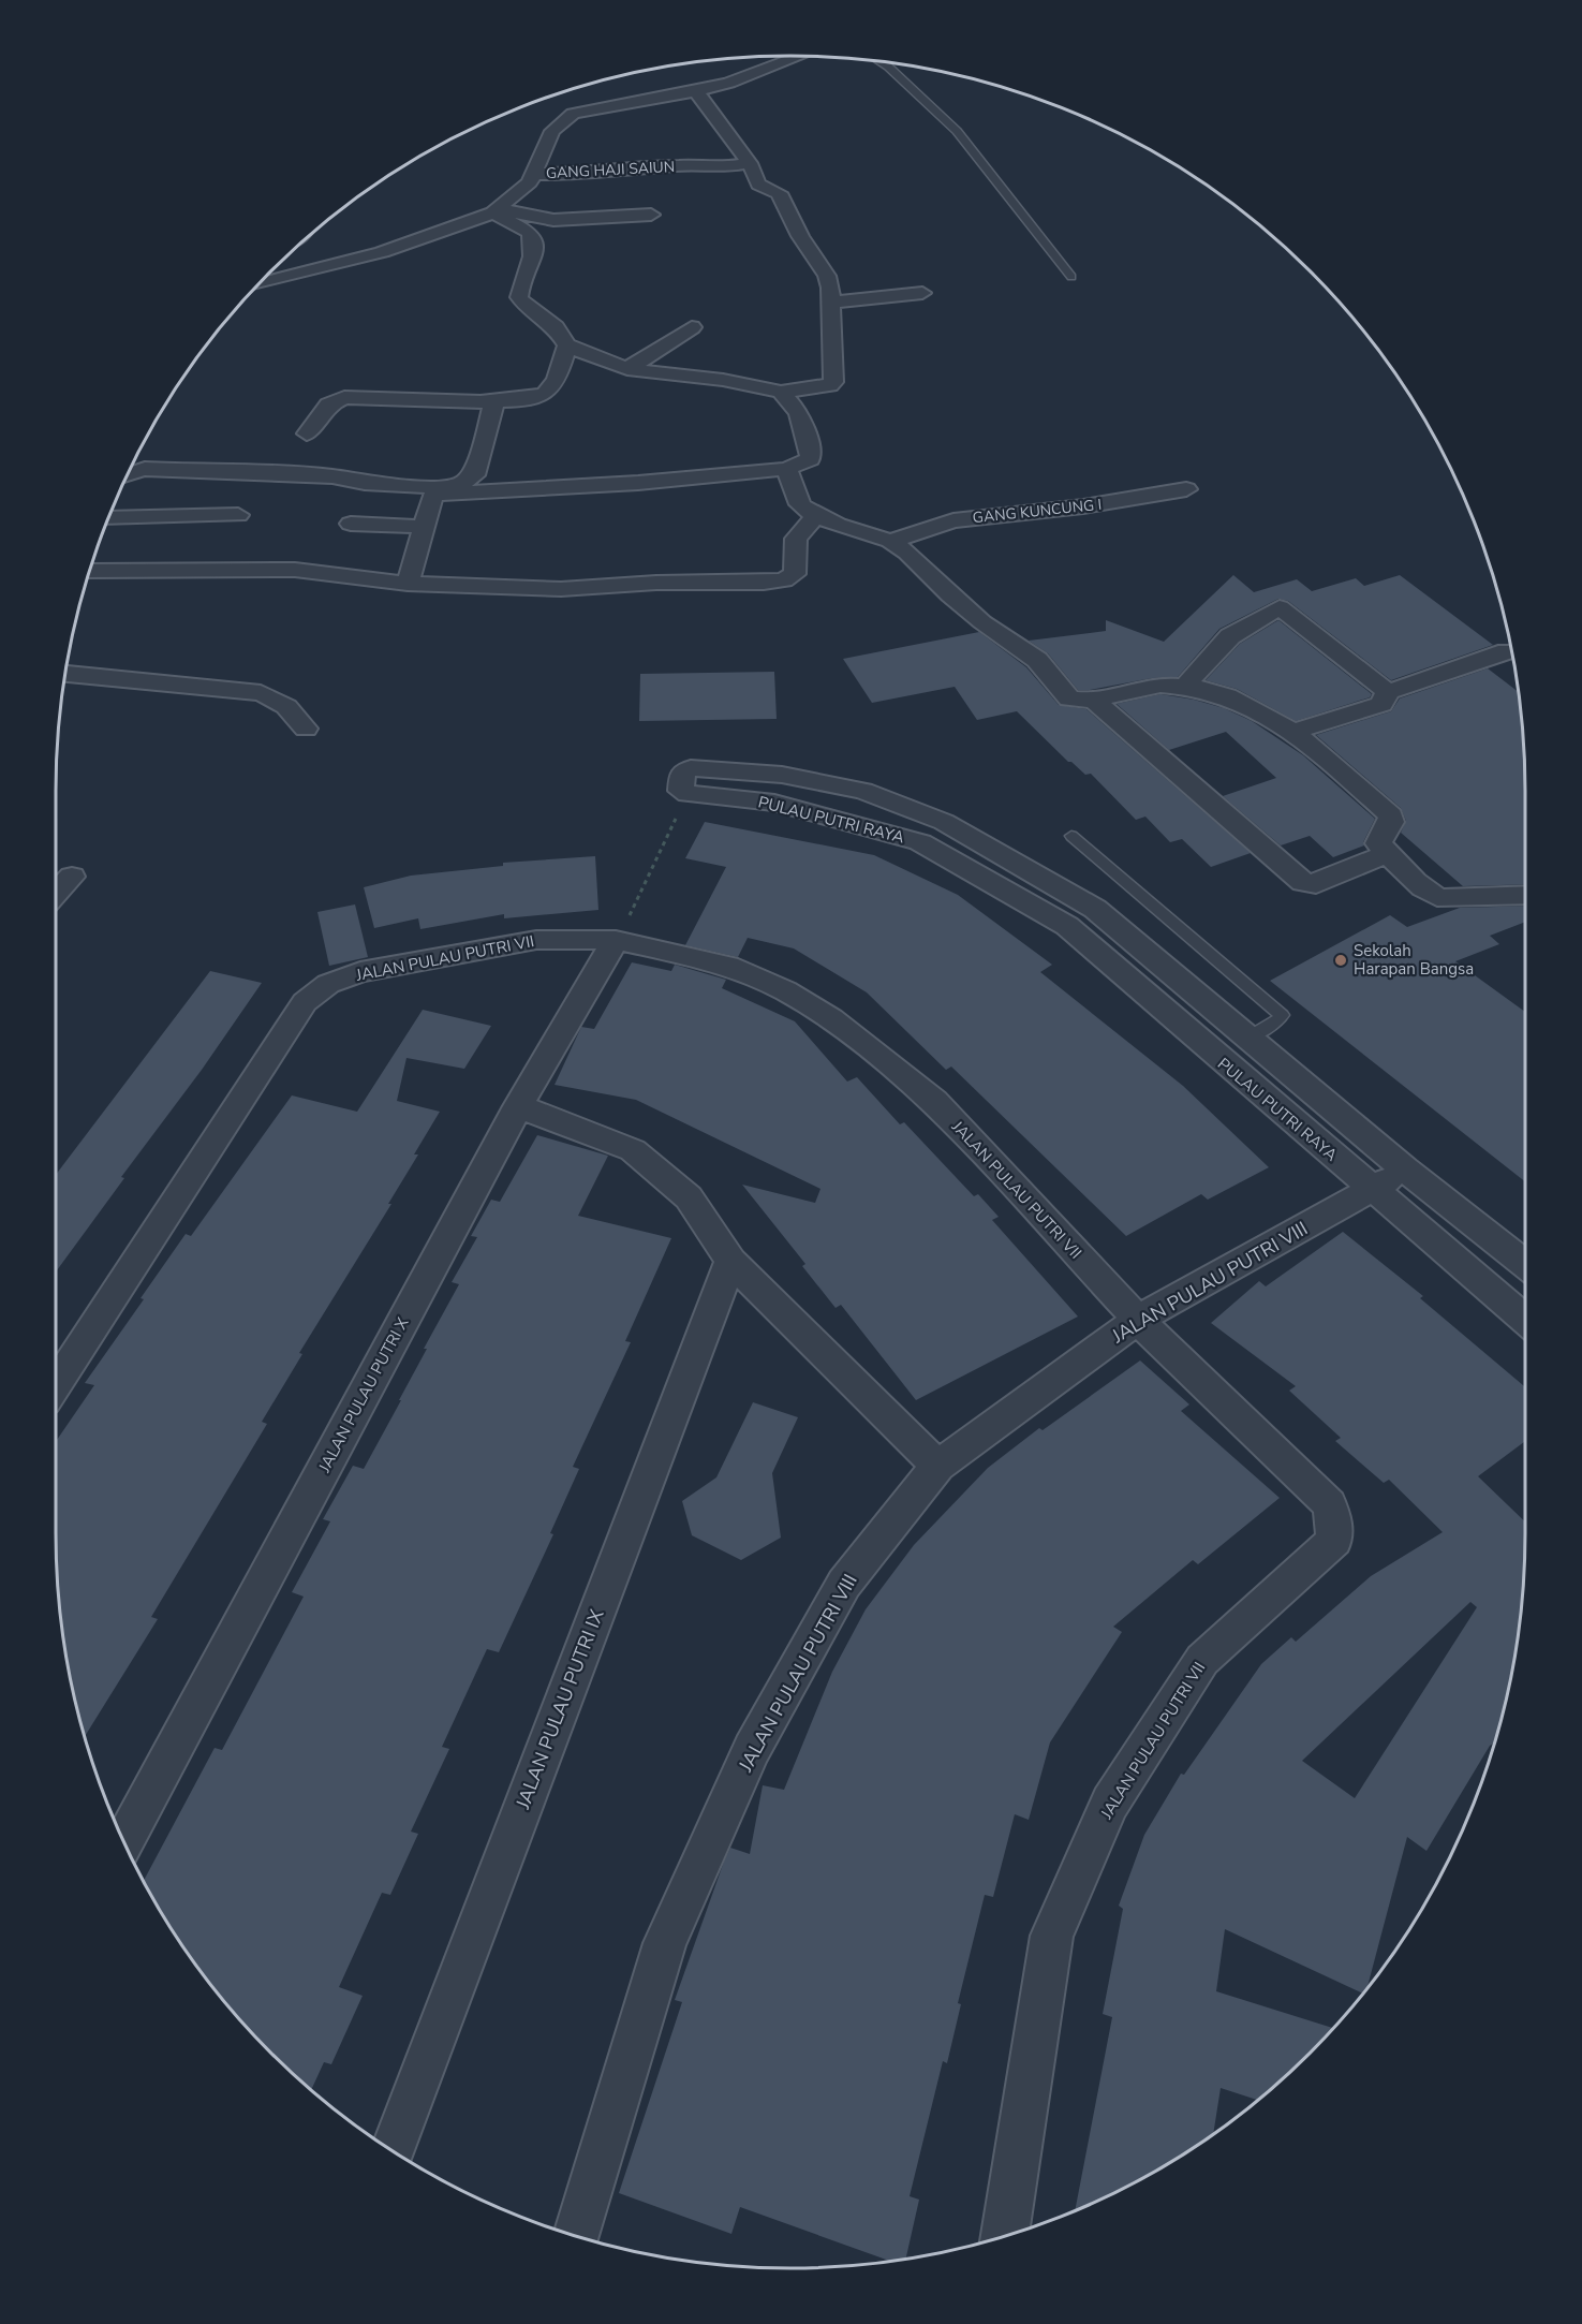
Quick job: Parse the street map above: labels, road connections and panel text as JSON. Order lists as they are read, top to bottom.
{
  "streets": {
    "street": [
      "GANG HAJI SAIUN",
      "GANG KUNCUNG I",
      "PULAU PUTRI RAYA",
      "JALAN PULAU PUTRI VII",
      "JALAN PULAU PUTRI VIII",
      "JALAN PULAU PUTRI X",
      "JALAN PULAU PUTRI IX"
    ]
  },
  "crossings": [
    ["PULAU PUTRI RAYA", "JALAN PULAU PUTRI VIII"],
    ["JALAN PULAU PUTRI VII", "JALAN PULAU PUTRI VIII"],
    ["JALAN PULAU PUTRI VII", "JALAN PULAU PUTRI X"]
  ],
  "places": ["Sekolah Harapan Bangsa"]
}
